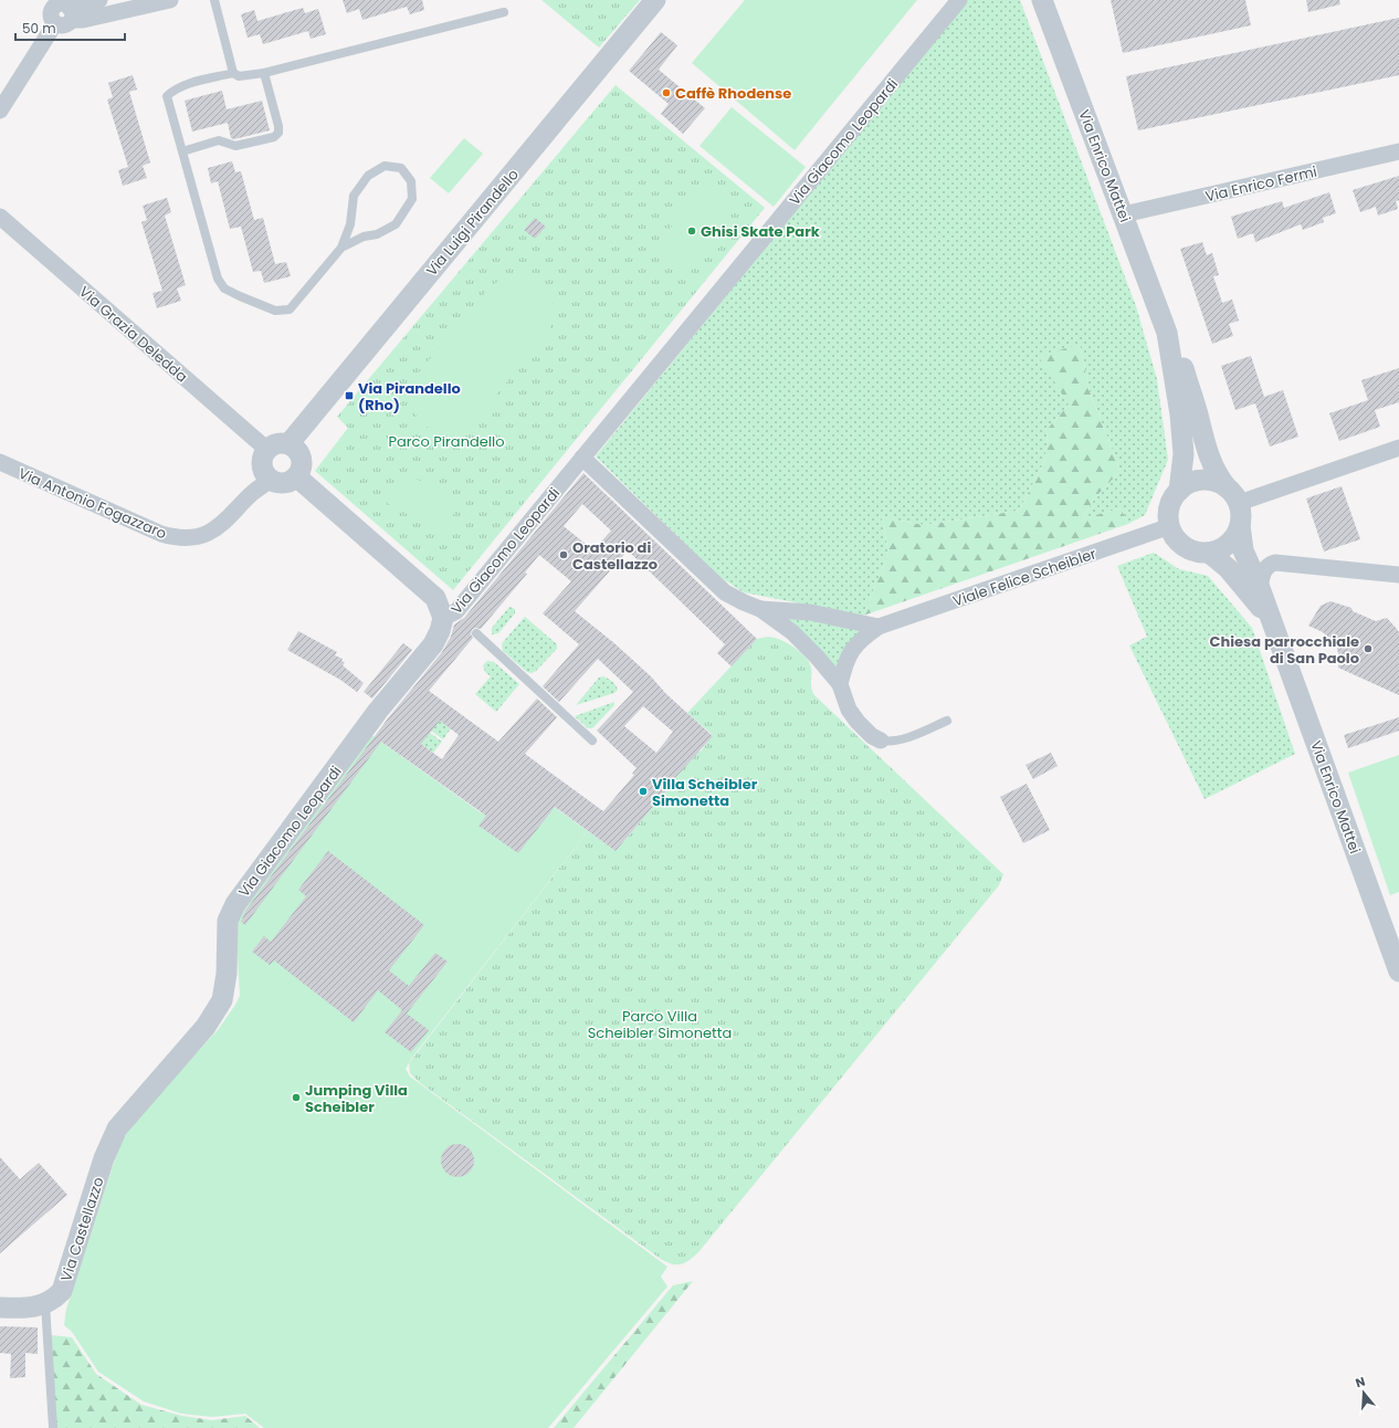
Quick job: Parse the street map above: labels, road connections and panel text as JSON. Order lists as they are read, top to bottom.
{
  "streets": {
    "street": [
      "Via Giacomo Leopardi",
      "Via Enrico Mattei",
      "Via Enrico Fermi",
      "Via Luigi Pirandello",
      "Via Grazia Deledda",
      "Via Antonio Fogazzaro",
      "Viale Felice Scheibler",
      "Via Castellazzo"
    ]
  },
  "crossings": [
    ["Via Giacomo Leopardi", "Via Castellazzo"],
    ["Via Enrico Mattei", "Via Enrico Fermi"],
    ["Via Enrico Mattei", "Viale Felice Scheibler"],
    ["Via Luigi Pirandello", "Via Grazia Deledda"],
    ["Via Luigi Pirandello", "Via Antonio Fogazzaro"],
    ["Via Grazia Deledda", "Via Antonio Fogazzaro"]
  ],
  "parks": ["Parco Pirandello", "Parco Villa Scheibler Simonetta"],
  "places": {
    "other": [
      "Caffè Rhodense",
      "Ghisi Skate Park",
      "Oratorio di Castellazzo",
      "Chiesa parrocchiale di San Paolo",
      "Villa Scheibler Simonetta",
      "Jumping Villa Scheibler"
    ],
    "transit": ["Via Pirandello (Rho)"]
  },
  "scale_bar": "50 m",
  "north": "top"
}
